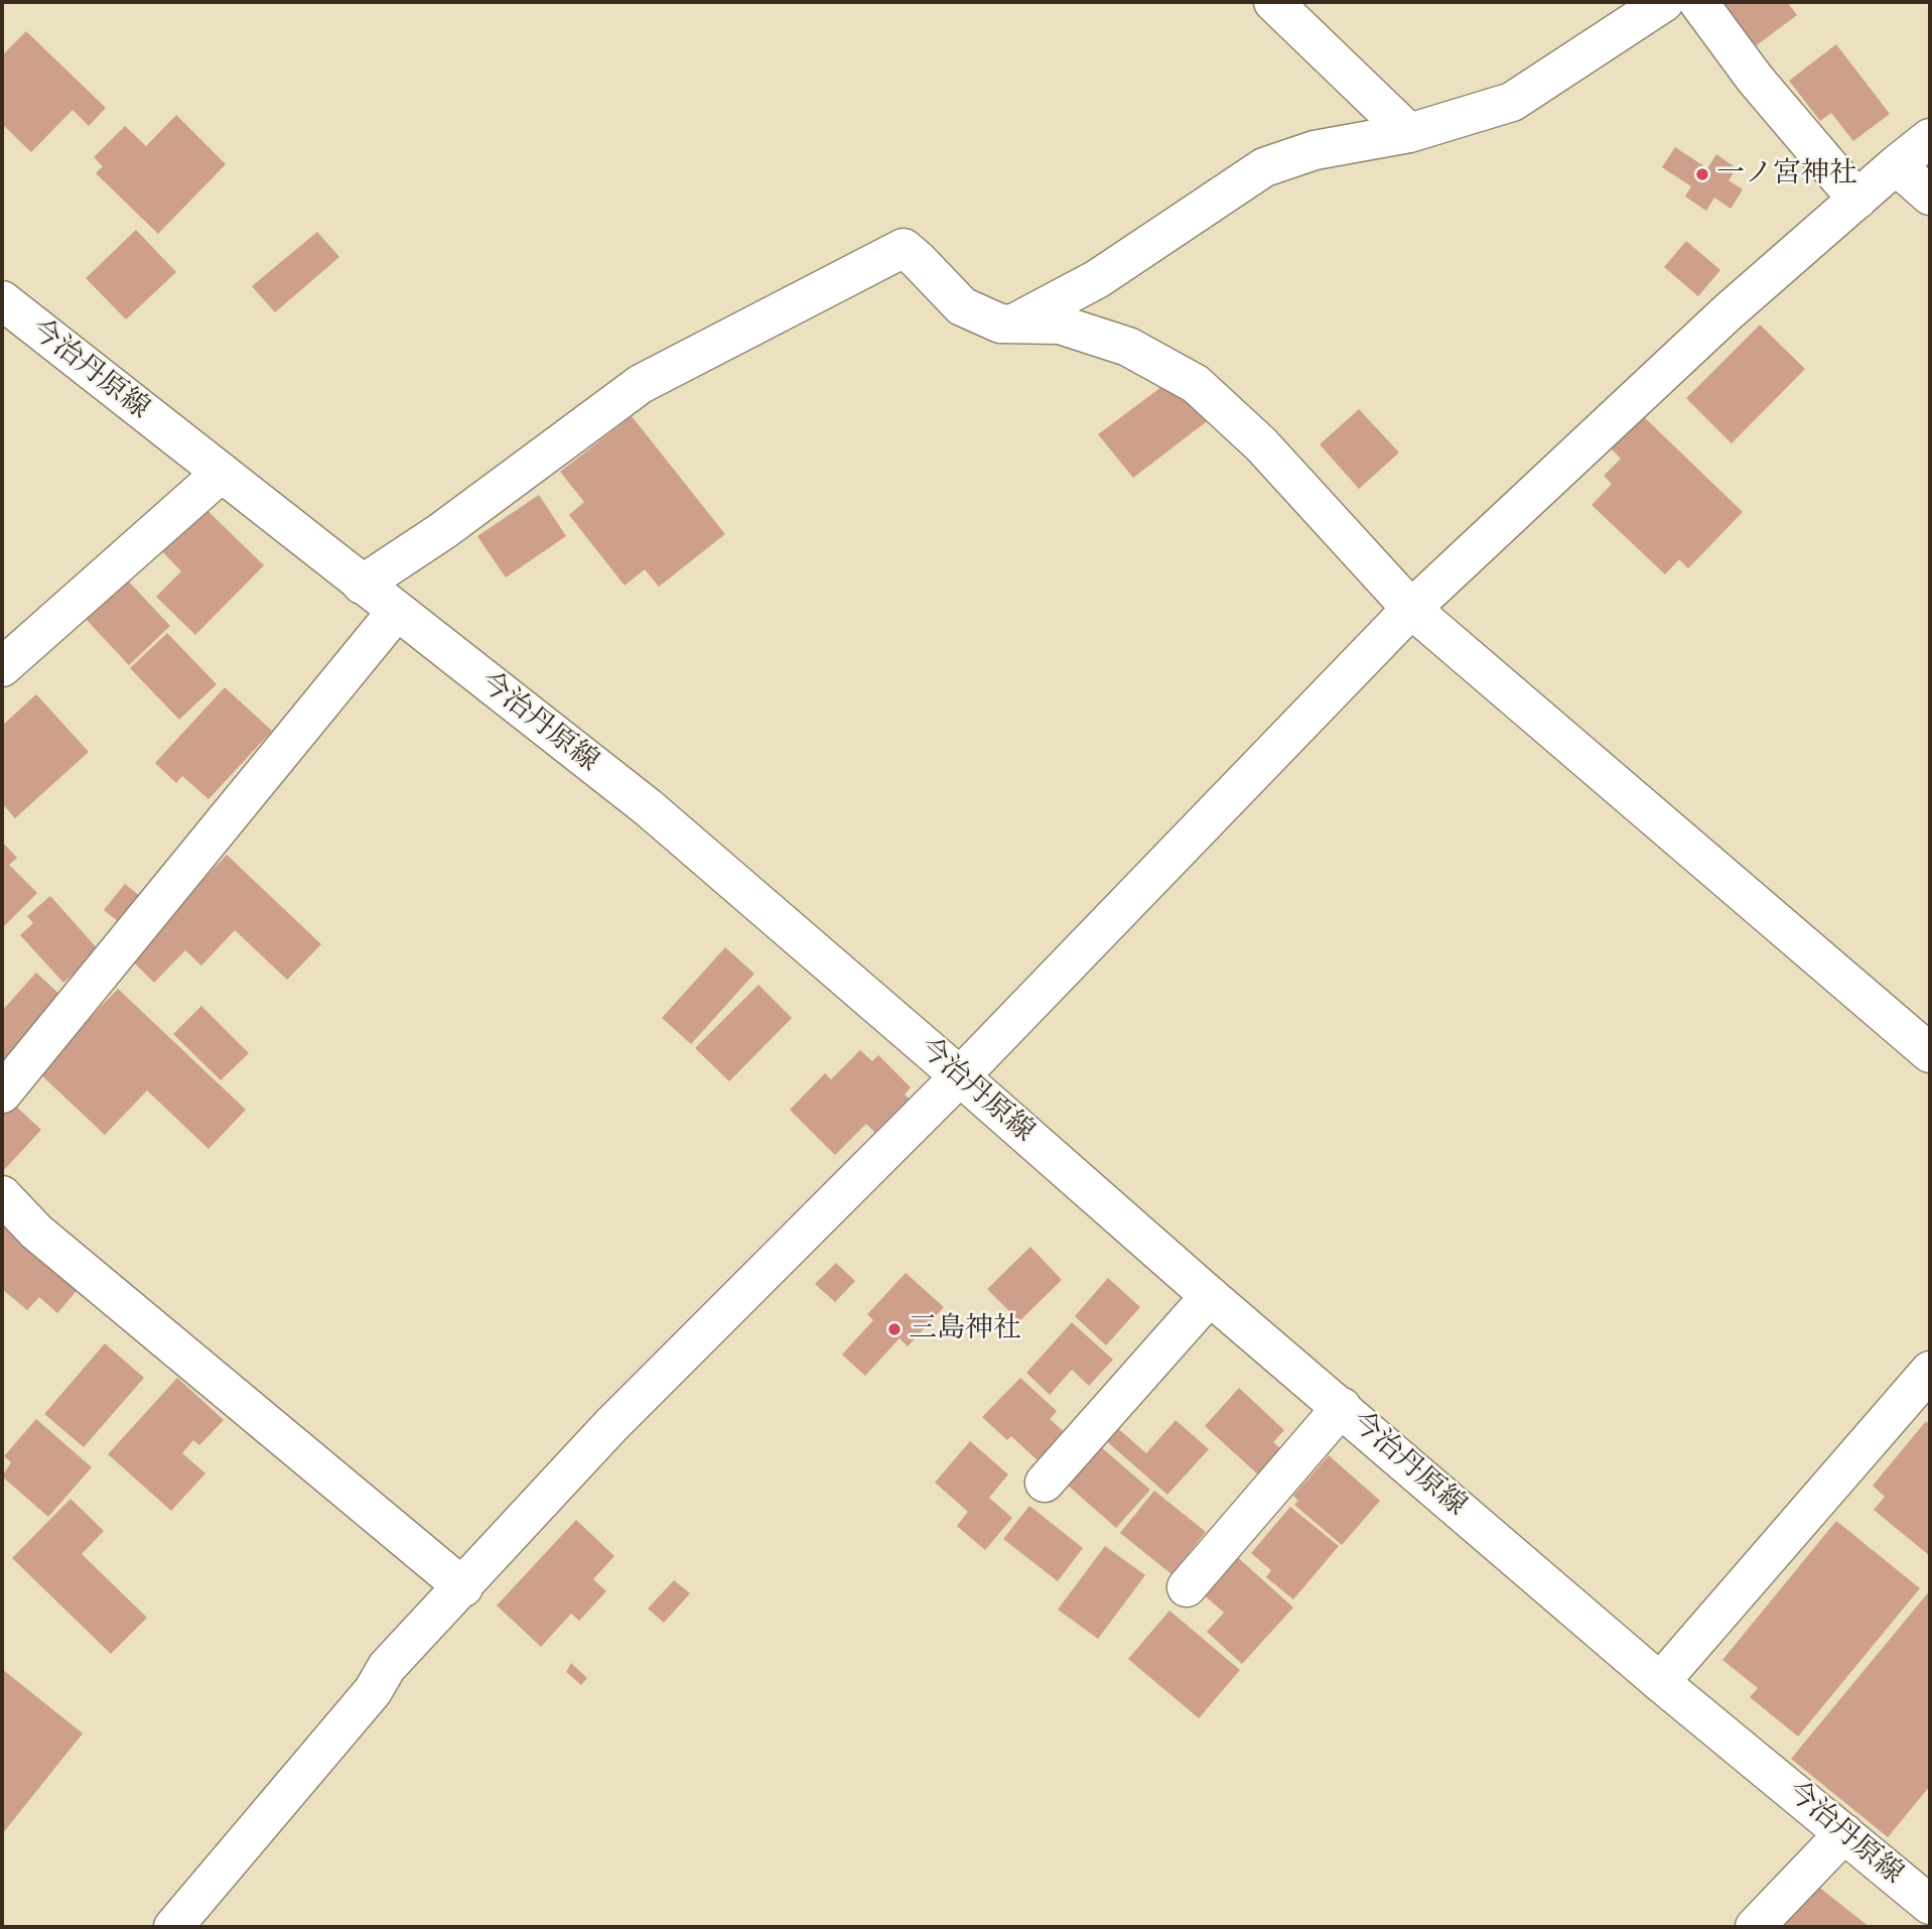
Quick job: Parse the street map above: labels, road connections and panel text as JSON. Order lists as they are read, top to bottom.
{
  "streets": {
    "street": ["今治丹原線"]
  },
  "places": ["一ノ宮神社", "三島神社"]
}
